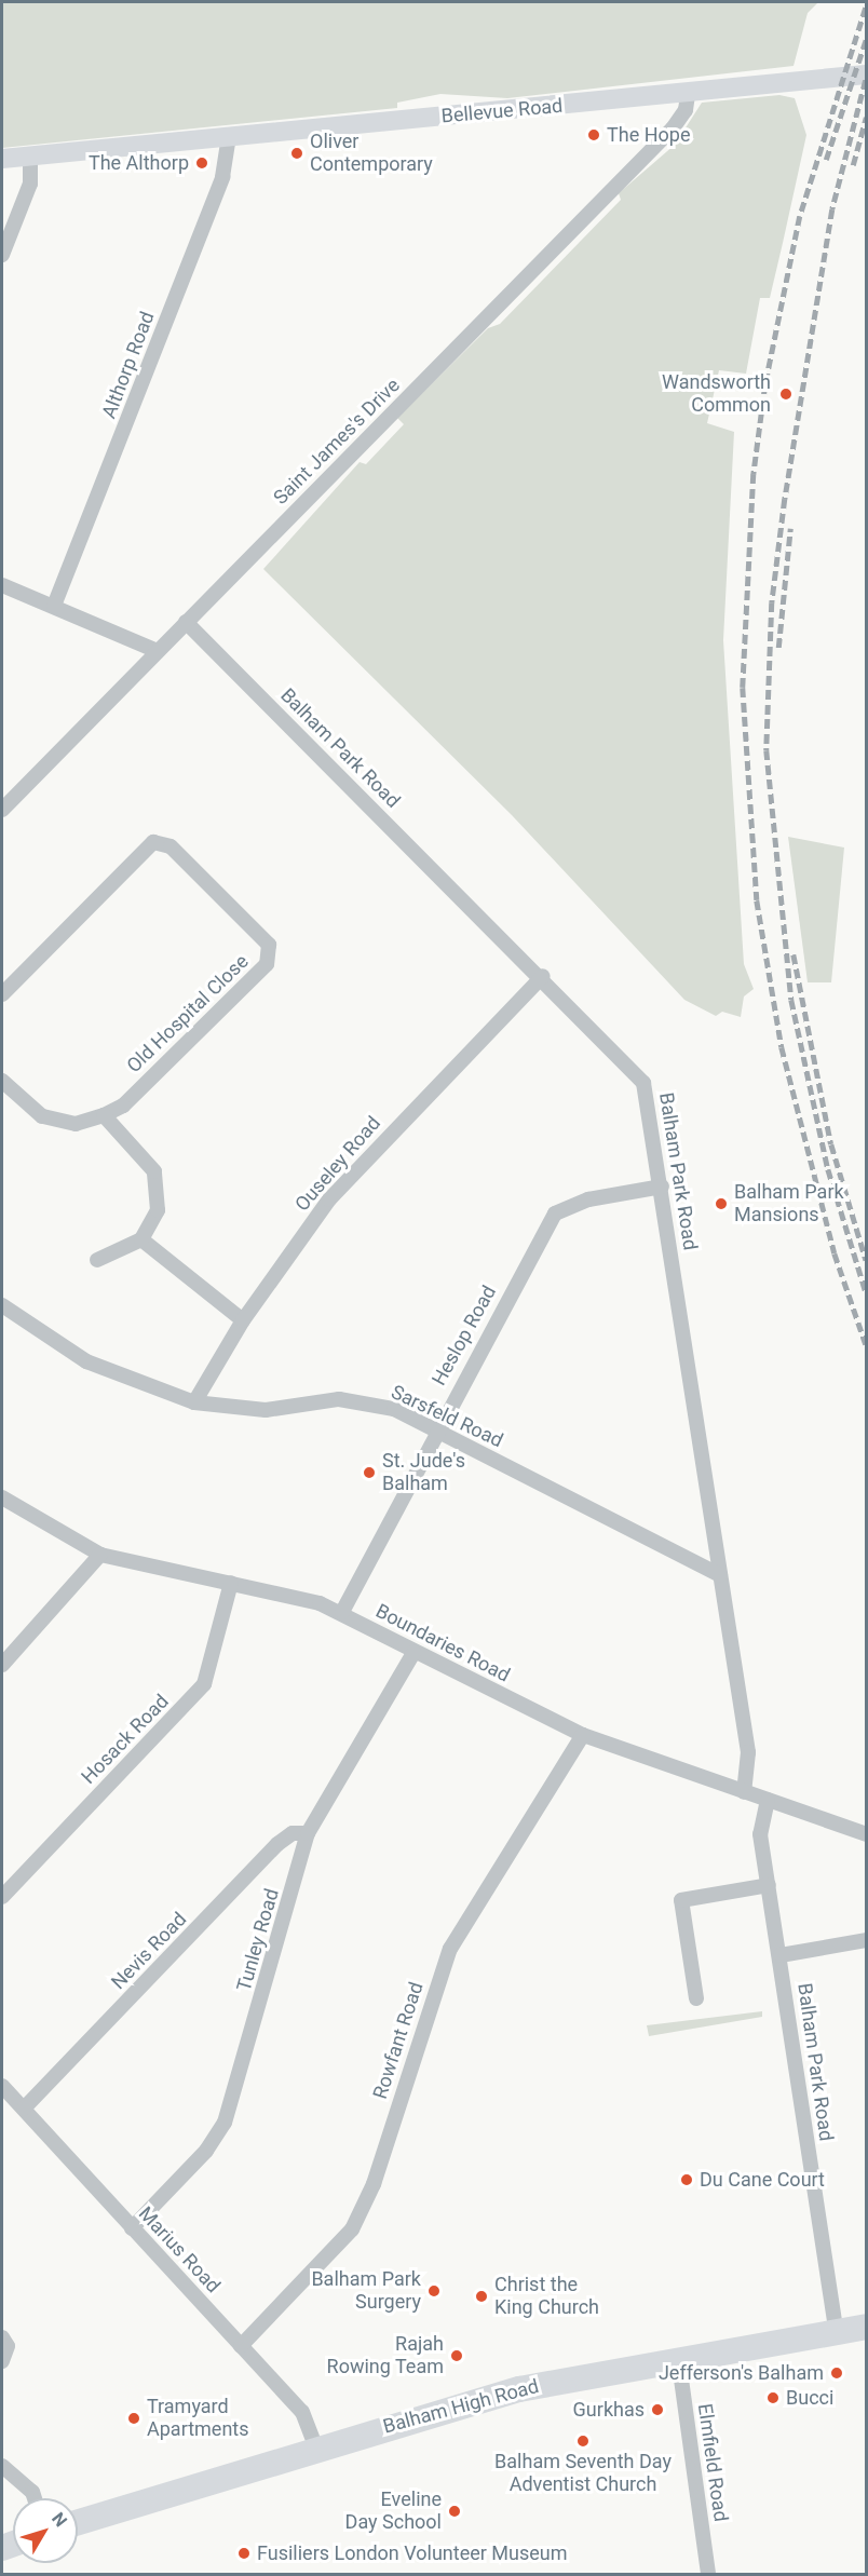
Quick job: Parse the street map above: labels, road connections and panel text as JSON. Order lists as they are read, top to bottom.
{
  "streets": {
    "highway": ["Balham High Road"],
    "main road": ["Bellevue Road"],
    "street": [
      "Althorp Road",
      "Saint James's Drive",
      "Balham Park Road",
      "Old Hospital Close",
      "Ouseley Road",
      "Heslop Road",
      "Sarsfeld Road",
      "Boundaries Road",
      "Hosack Road",
      "Tunley Road",
      "Nevis Road",
      "Rowfant Road",
      "Marius Road",
      "Elmfield Road"
    ]
  },
  "crossings": [
    ["Bellevue Road", "Althorp Road"],
    ["Bellevue Road", "Saint James's Drive"],
    ["Saint James's Drive", "Balham Park Road"],
    ["Balham Park Road", "Ouseley Road"],
    ["Balham Park Road", "Heslop Road"],
    ["Balham Park Road", "Sarsfeld Road"],
    ["Balham Park Road", "Boundaries Road"],
    ["Balham Park Road", "Balham High Road"],
    ["Ouseley Road", "Sarsfeld Road"],
    ["Heslop Road", "Sarsfeld Road"],
    ["Heslop Road", "Boundaries Road"],
    ["Boundaries Road", "Hosack Road"],
    ["Boundaries Road", "Tunley Road"],
    ["Boundaries Road", "Rowfant Road"],
    ["Tunley Road", "Nevis Road"],
    ["Tunley Road", "Marius Road"],
    ["Nevis Road", "Marius Road"],
    ["Rowfant Road", "Marius Road"],
    ["Marius Road", "Balham High Road"],
    ["Balham High Road", "Elmfield Road"]
  ],
  "places": [
    "The Hope",
    "Oliver Contemporary",
    "The Althorp",
    "Wandsworth Common",
    "Balham Park Mansions",
    "St. Jude's Balham",
    "Du Cane Court",
    "Balham Park Surgery",
    "Christ the King Church",
    "Rajah Rowing Team",
    "Jefferson's Balham",
    "Bucci",
    "Gurkhas",
    "Tramyard Apartments",
    "Balham Seventh Day Adventist Church",
    "Eveline Day School",
    "Fusiliers London Volunteer Museum"
  ],
  "north": "top right"
}
